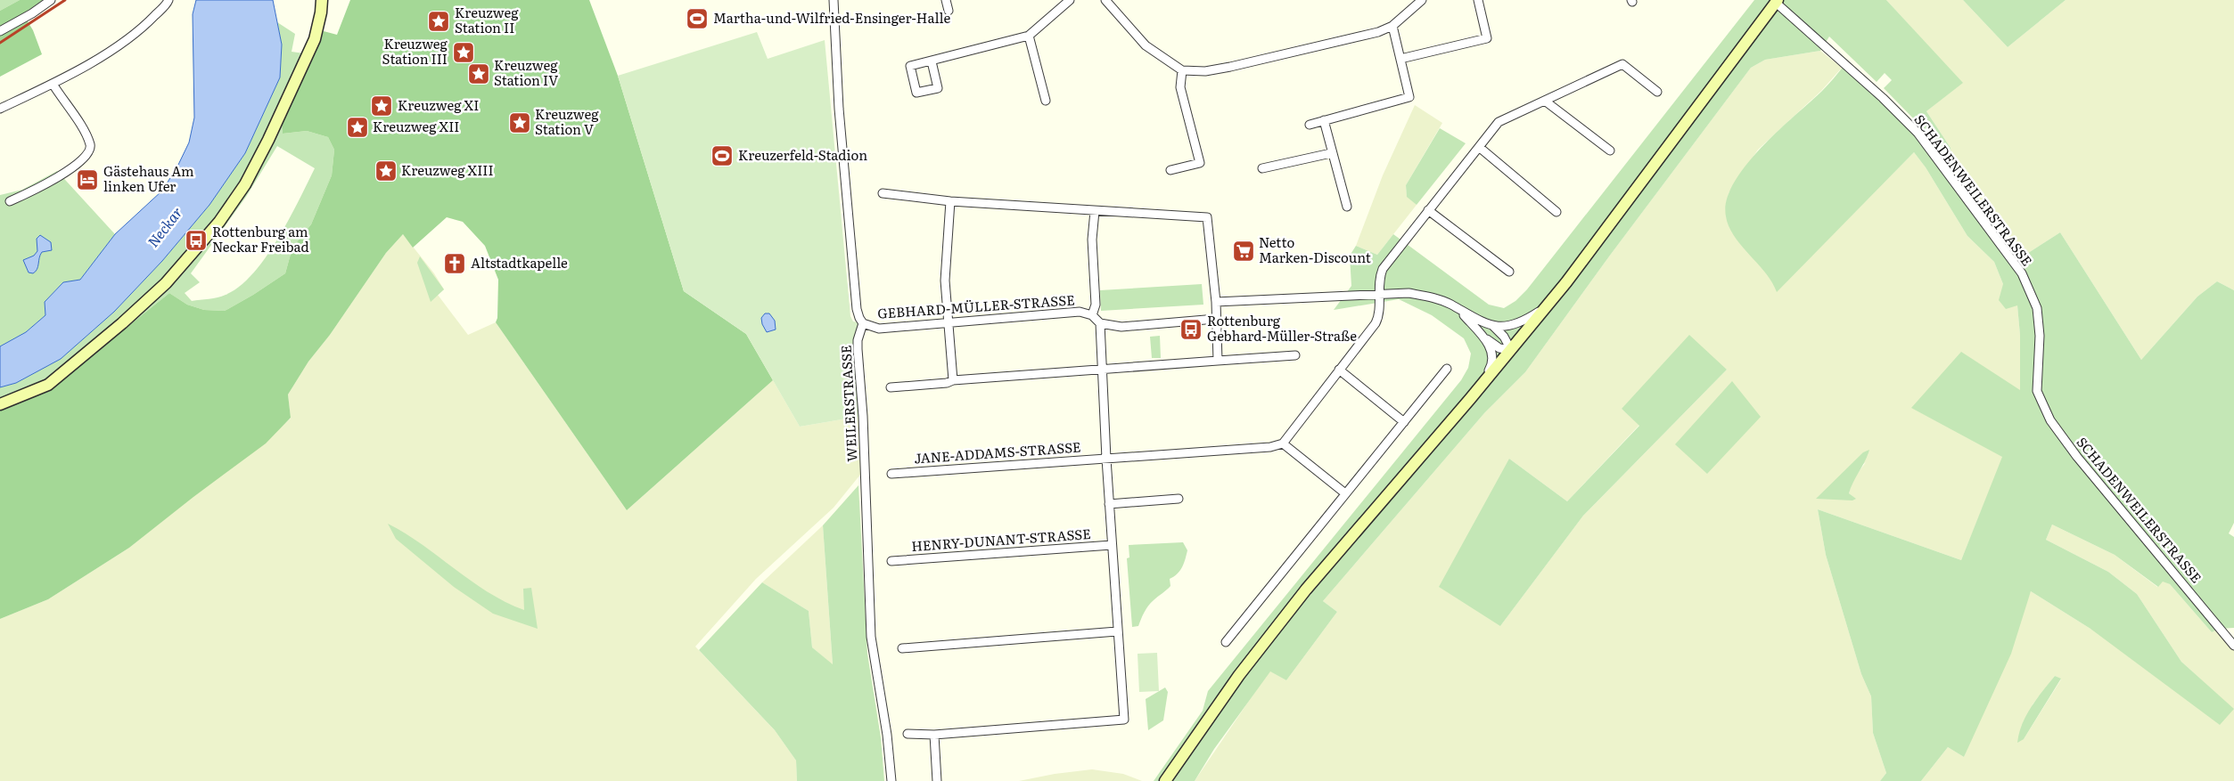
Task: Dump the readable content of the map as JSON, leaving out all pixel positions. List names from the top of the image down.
{
  "streets": {
    "street": [
      "SCHADENWEILERSTRASSE",
      "GEBHARD-MÜLLER-STRASSE",
      "WEILERSTRASSE",
      "JANE-ADDAMS-STRASSE",
      "HENRY-DUNANT-STRASSE"
    ]
  },
  "crossings": [
    ["GEBHARD-MÜLLER-STRASSE", "WEILERSTRASSE"]
  ],
  "water": ["Neckar"],
  "places": {
    "sports": ["Martha-und-Wilfried-Ensinger-Halle", "Kreuzerfeld-Stadion"],
    "place": [
      "Kreuzweg Station II",
      "Kreuzweg Station III",
      "Kreuzweg Station IV",
      "Kreuzweg XI",
      "Kreuzweg Station V",
      "Kreuzweg XII",
      "Kreuzweg XIII"
    ],
    "hotel": ["Gästehaus Am linken Ufer"],
    "bus stop": ["Rottenburg am Neckar Freibad", "Rottenburg Gebhard-Müller-Straße"],
    "supermarket": ["Netto Marken-Discount"],
    "church": ["Altstadtkapelle"]
  }
}
